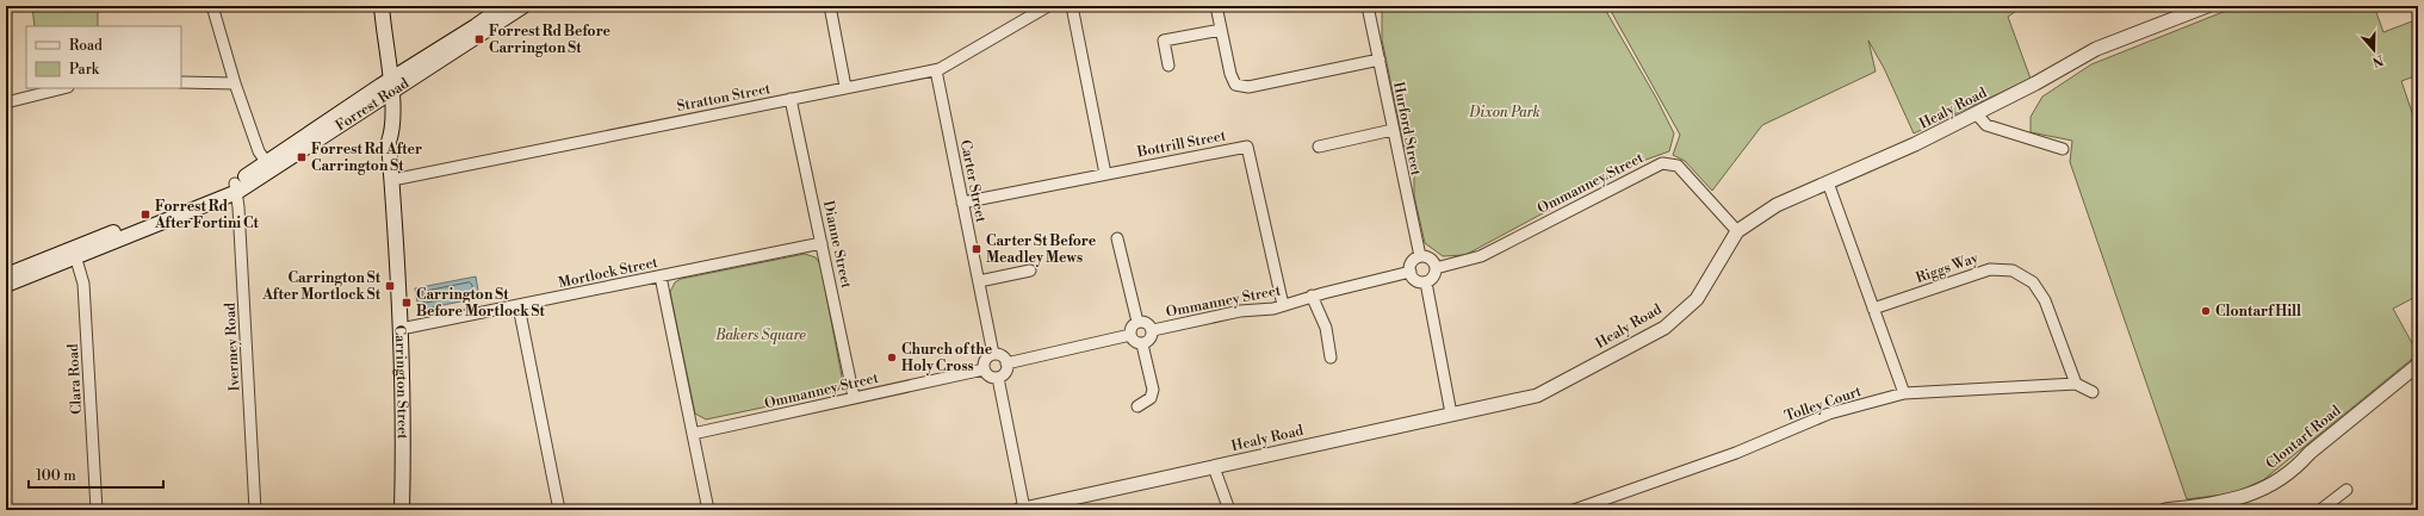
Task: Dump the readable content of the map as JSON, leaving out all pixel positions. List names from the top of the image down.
{
  "streets": {
    "main road": ["Forrest Road", "Carrington Street"],
    "street": [
      "Stratton Street",
      "Healy Road",
      "Hurford Street",
      "Bottrill Street",
      "Carter Street",
      "Ommanney Street",
      "Dianne Street",
      "Riggs Way",
      "Mortlock Street",
      "Ivermey Road",
      "Clara Road",
      "Tolley Court",
      "Clontarf Road"
    ]
  },
  "crossings": [
    ["Stratton Street", "Carter Street"],
    ["Stratton Street", "Dianne Street"],
    ["Stratton Street", "Carrington Street"],
    ["Forrest Road", "Ivermey Road"],
    ["Forrest Road", "Clara Road"],
    ["Forrest Road", "Carrington Street"],
    ["Healy Road", "Ommanney Street"],
    ["Hurford Street", "Ommanney Street"],
    ["Bottrill Street", "Carter Street"],
    ["Bottrill Street", "Ommanney Street"],
    ["Carter Street", "Ommanney Street"],
    ["Ommanney Street", "Dianne Street"],
    ["Dianne Street", "Mortlock Street"],
    ["Riggs Way", "Tolley Court"],
    ["Mortlock Street", "Carrington Street"]
  ],
  "parks": ["Dixon Park", "Bakers Square"],
  "places": {
    "transit": [
      "Forrest Rd Before Carrington St",
      "Forrest Rd After Carrington St",
      "Forrest Rd After Fortini Ct",
      "Carter St Before Meadley Mews",
      "Carrington St After Mortlock St",
      "Carrington St Before Mortlock St"
    ],
    "other": ["Clontarf Hill", "Church of the Holy Cross"]
  },
  "legend": ["Road", "Park"],
  "scale_bar": "100 m",
  "north": "bottom"
}
